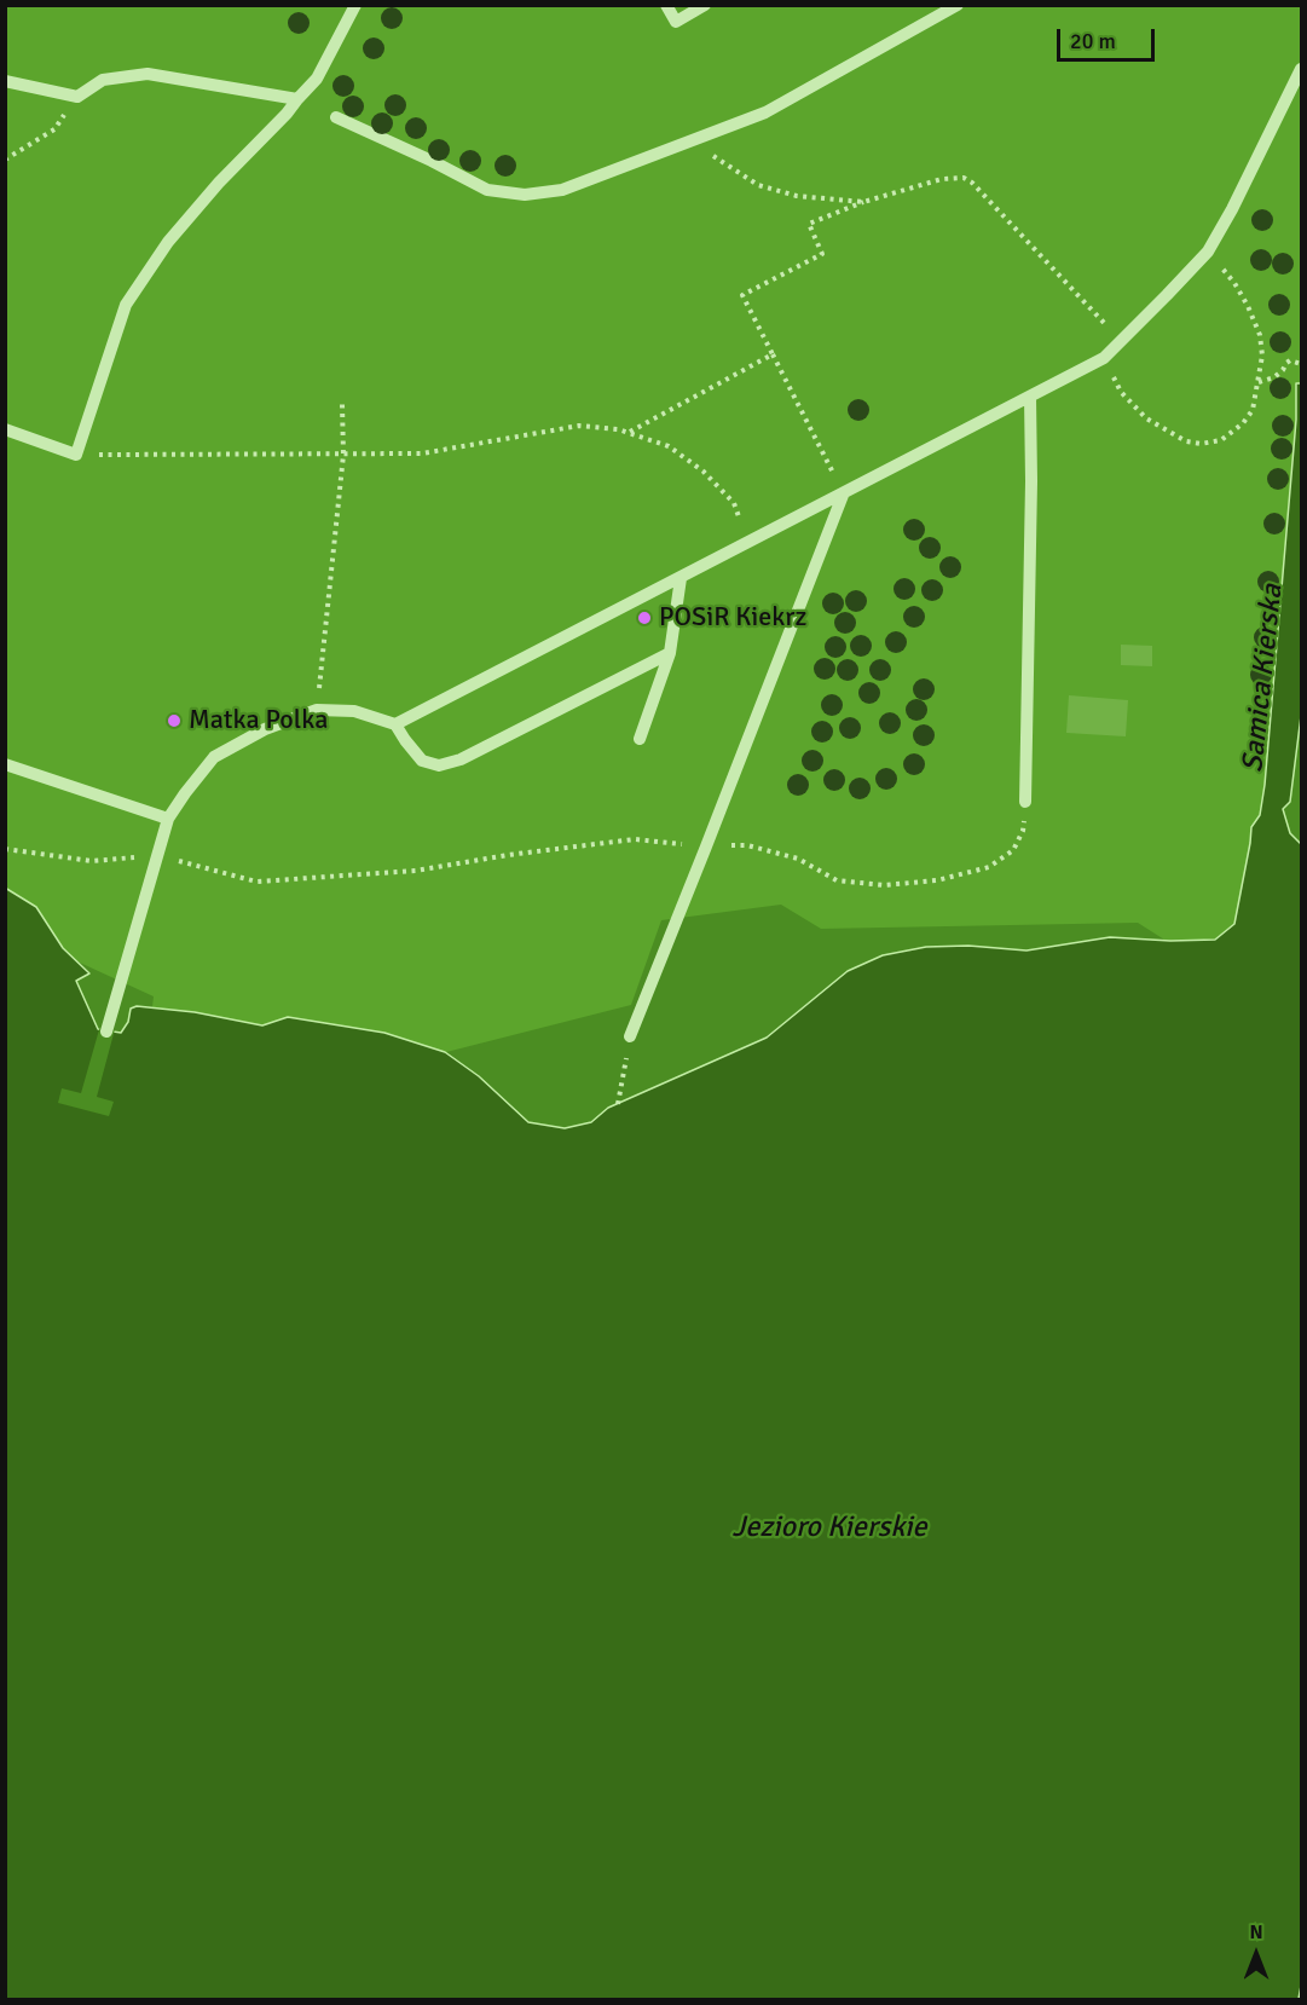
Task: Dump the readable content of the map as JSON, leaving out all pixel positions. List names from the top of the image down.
{
  "water": ["Samica Kierska", "Jezioro Kierskie"],
  "places": ["POSiR Kiekrz", "Matka Polka"],
  "scale_bar": "20 m",
  "north": "top"
}
